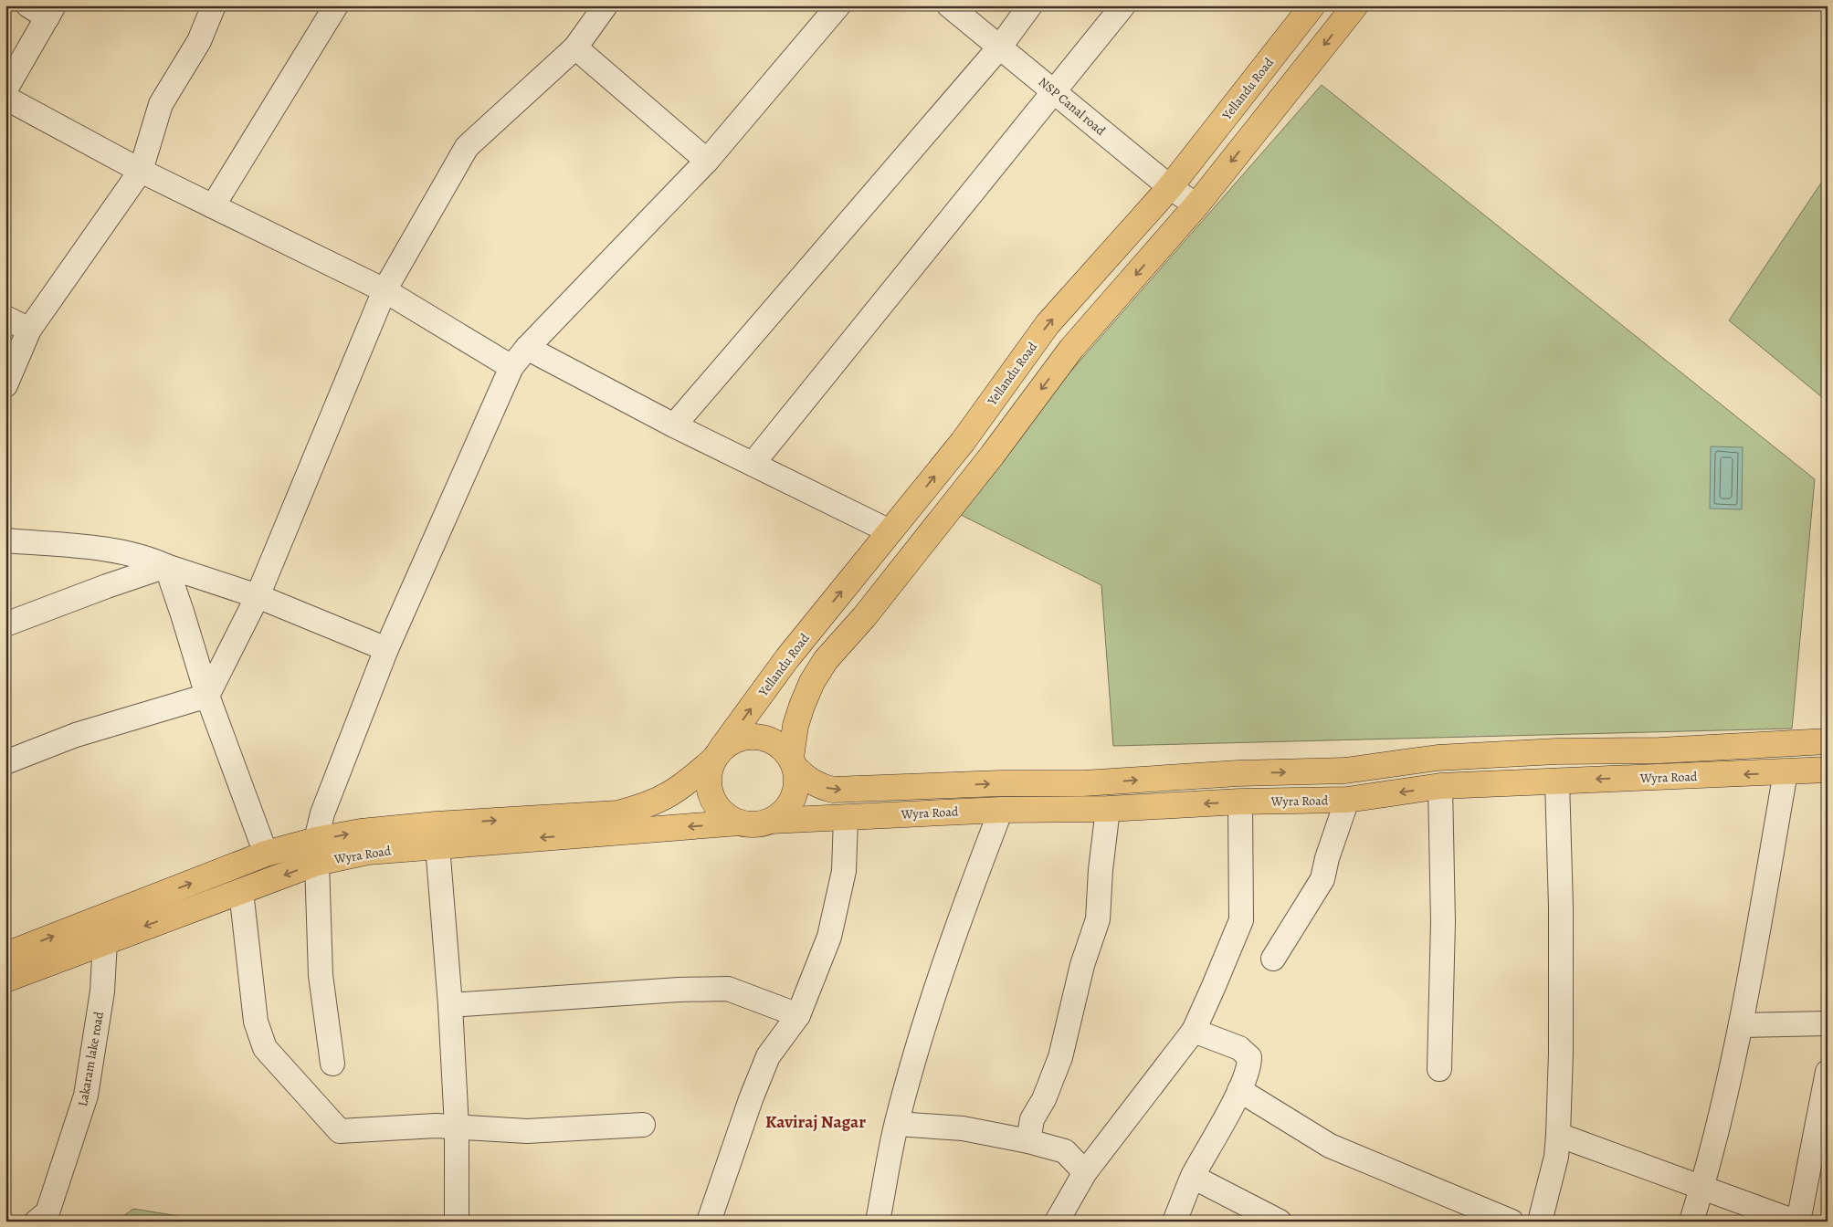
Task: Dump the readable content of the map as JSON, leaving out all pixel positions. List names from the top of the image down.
{
  "streets": {
    "main road": ["Yellandu Road", "Wyra Road"],
    "street": ["NSP Canal road", "Lakaram lake road"]
  },
  "crossings": [
    ["Yellandu Road", "NSP Canal road"],
    ["Yellandu Road", "Wyra Road"],
    ["Wyra Road", "Lakaram lake road"]
  ],
  "districts": ["Kaviraj Nagar"]
}
